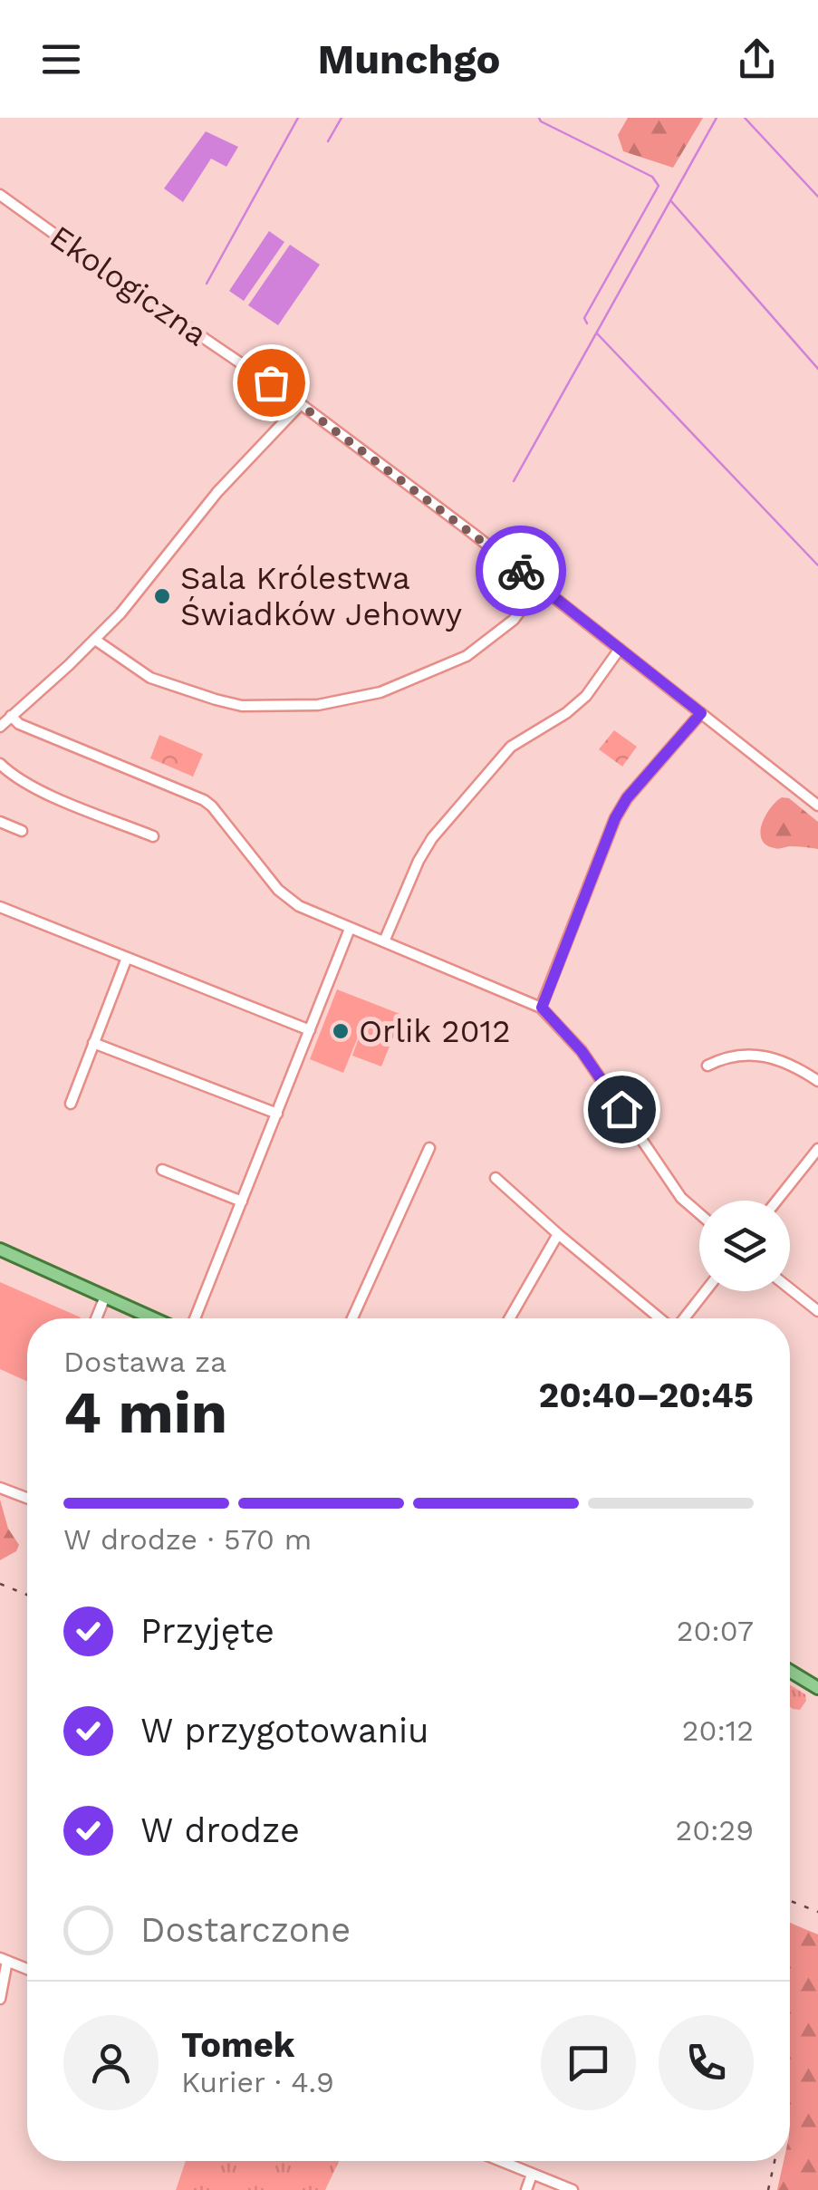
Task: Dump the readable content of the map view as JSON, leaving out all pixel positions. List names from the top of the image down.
{
  "streets": {
    "street": ["Ekologiczna"]
  },
  "places": ["Sala Królestwa Świadków Jehowy", "Orlik 2012"],
  "page": {
    "header": "Munchgo",
    "heading": ["4 min", "Dostawa za", "20:40–20:45"],
    "panel": ["Tomek", "Kurier · 4.9"],
    "bar": "W drodze · 570 m",
    "list": [
      ["Przyjęte", "20:07"],
      ["W przygotowaniu", "20:12"],
      ["W drodze", "20:29"],
      "Dostarczone"
    ]
  }
}
